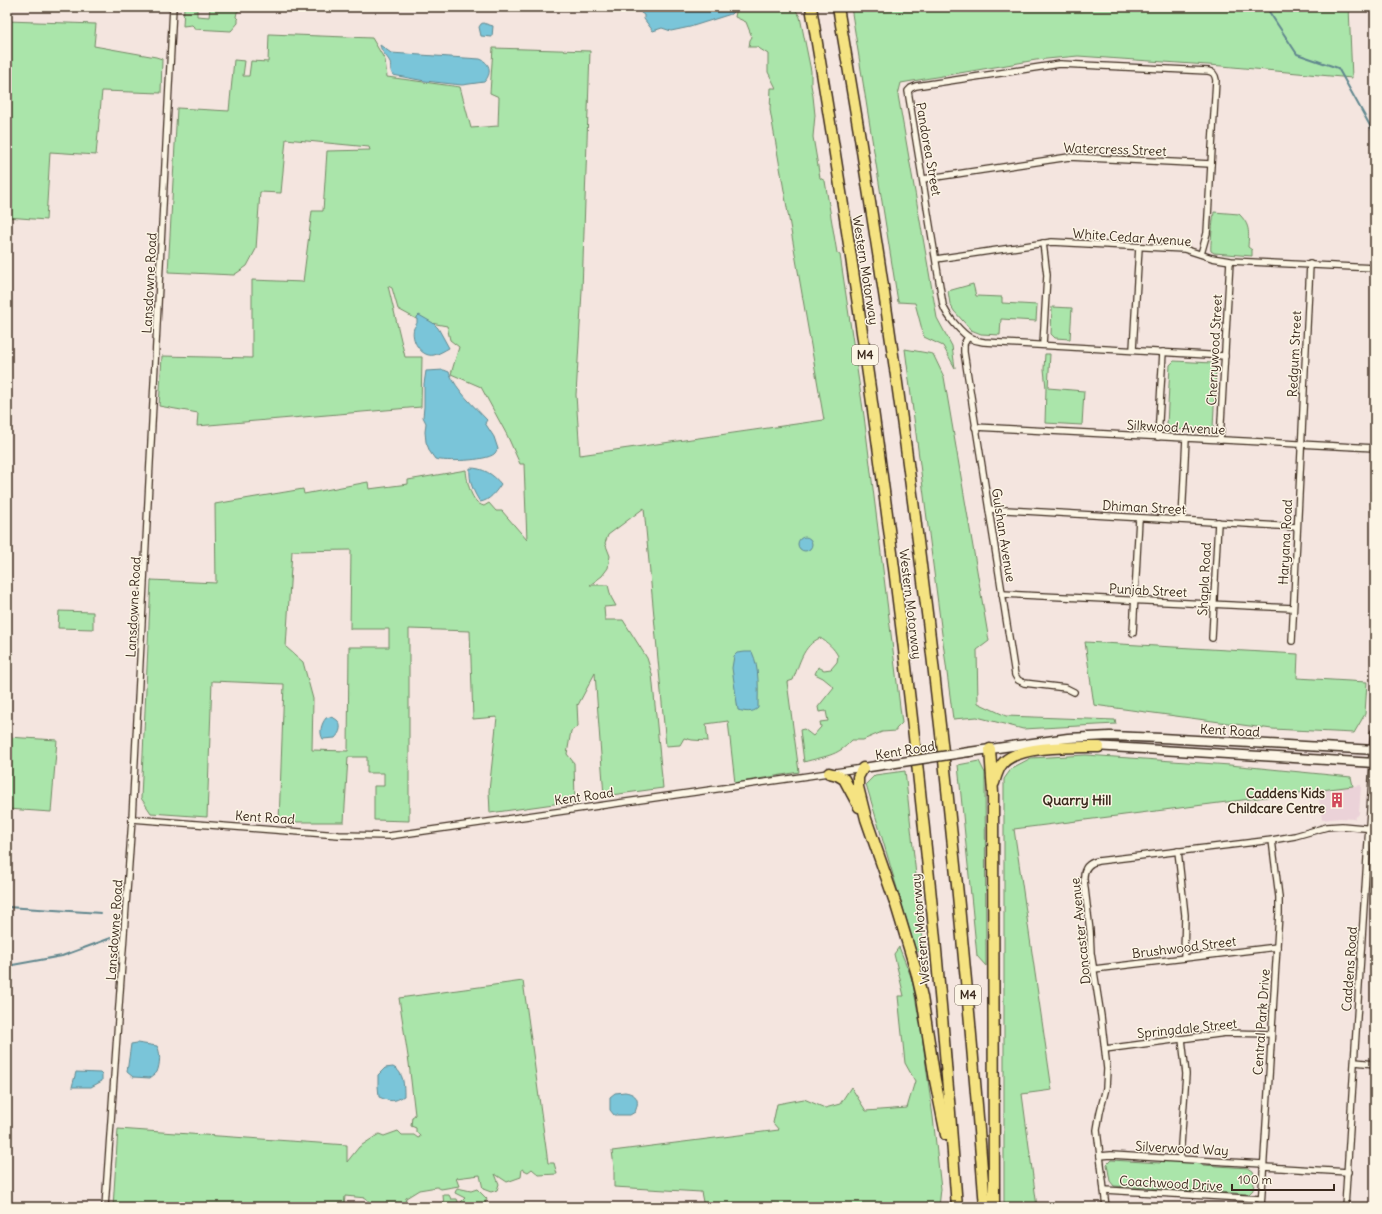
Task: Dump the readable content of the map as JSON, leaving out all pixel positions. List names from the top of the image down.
{
  "streets": {
    "highway": ["Western Motorway", "M4"],
    "main road": ["Kent Road", "Caddens Road"],
    "street": [
      "Pandorea Street",
      "Watercress Street",
      "White Cedar Avenue",
      "Lansdowne Road",
      "Cherrywood Street",
      "Redgum Street",
      "Silkwood Avenue",
      "Dhiman Street",
      "Gulshan Avenue",
      "Haryana Road",
      "Shapla Road",
      "Punjab Street",
      "Doncaster Avenue",
      "Brushwood Street",
      "Central Park Drive",
      "Springdale Street",
      "Silverwood Way",
      "Coachwood Drive"
    ]
  },
  "crossings": [
    ["Pandorea Street", "Watercress Street"],
    ["Pandorea Street", "White Cedar Avenue"],
    ["Pandorea Street", "Gulshan Avenue"],
    ["White Cedar Avenue", "Cherrywood Street"],
    ["White Cedar Avenue", "Redgum Street"],
    ["Lansdowne Road", "Kent Road"],
    ["Cherrywood Street", "Silkwood Avenue"],
    ["Redgum Street", "Silkwood Avenue"],
    ["Redgum Street", "Haryana Road"],
    ["Silkwood Avenue", "Gulshan Avenue"],
    ["Silkwood Avenue", "Haryana Road"],
    ["Dhiman Street", "Gulshan Avenue"],
    ["Dhiman Street", "Haryana Road"],
    ["Dhiman Street", "Shapla Road"],
    ["Gulshan Avenue", "Punjab Street"],
    ["Haryana Road", "Punjab Street"],
    ["Shapla Road", "Punjab Street"],
    ["Kent Road", "Caddens Road"],
    ["Doncaster Avenue", "Brushwood Street"],
    ["Doncaster Avenue", "Caddens Road"],
    ["Doncaster Avenue", "Central Park Drive"],
    ["Doncaster Avenue", "Springdale Street"],
    ["Doncaster Avenue", "Silverwood Way"],
    ["Doncaster Avenue", "Coachwood Drive"],
    ["Brushwood Street", "Central Park Drive"],
    ["Caddens Road", "Silverwood Way"],
    ["Central Park Drive", "Springdale Street"],
    ["Central Park Drive", "Silverwood Way"],
    ["Central Park Drive", "Coachwood Drive"]
  ],
  "districts": ["Quarry Hill"],
  "places": {
    "building": ["Caddens Kids Childcare Centre"]
  },
  "scale_bar": "100 m"
}
